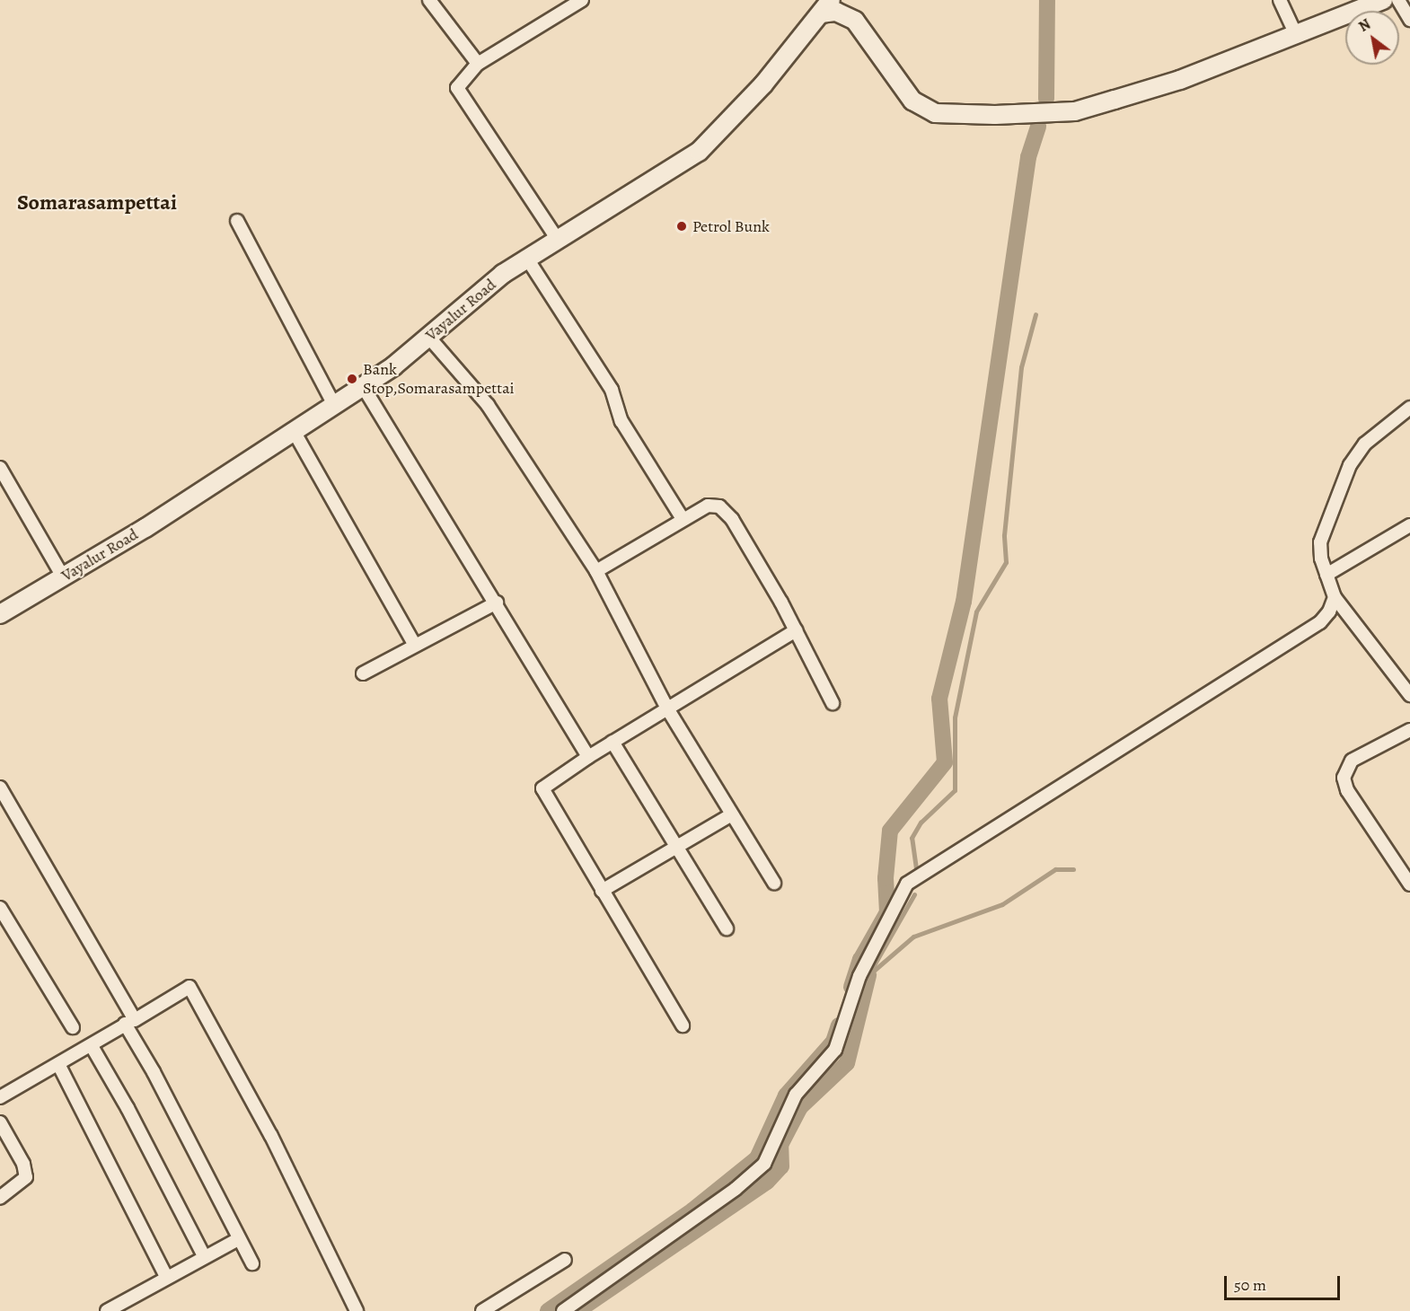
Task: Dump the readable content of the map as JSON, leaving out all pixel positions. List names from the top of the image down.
{
  "streets": {
    "main road": ["Vayalur Road"]
  },
  "districts": ["Somarasampettai"],
  "places": ["Petrol Bunk", "Bank Stop,Somarasampettai"],
  "scale_bar": "50 m",
  "north": "top left"
}
